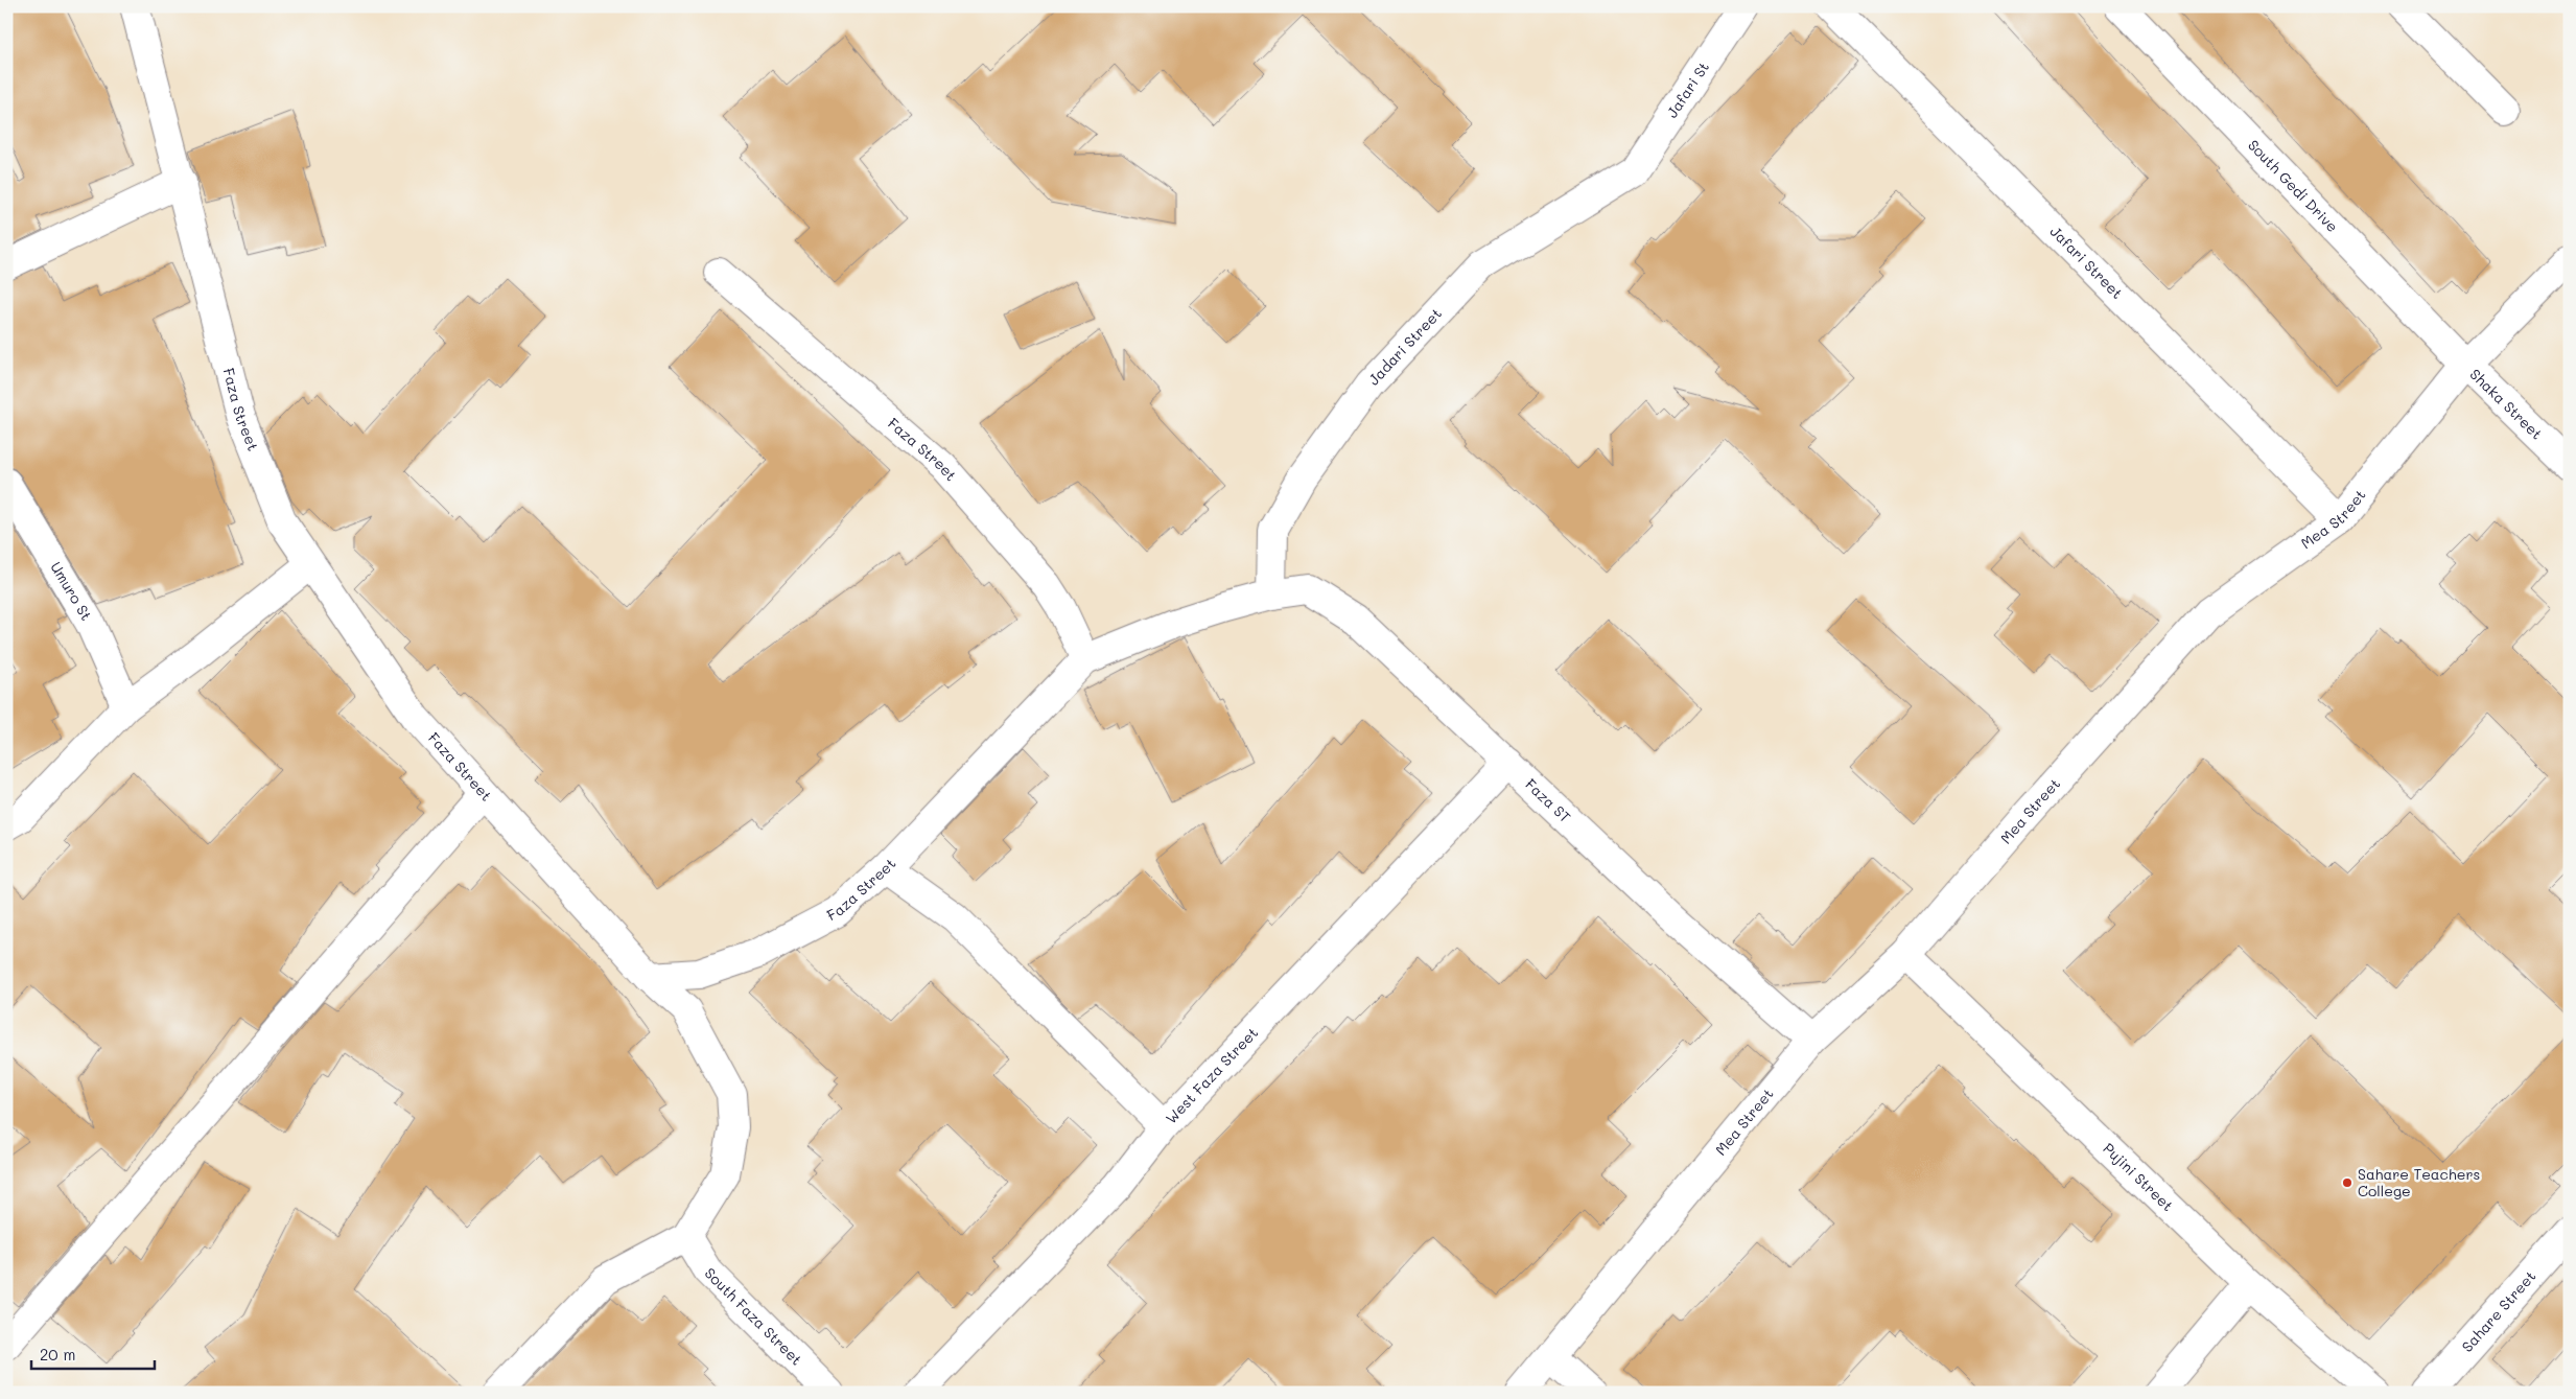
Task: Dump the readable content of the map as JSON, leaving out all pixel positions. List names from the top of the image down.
{
  "streets": {
    "street": [
      "Jafari St",
      "South Gedi Drive",
      "Jafari Street",
      "Jadari Street",
      "Shaka Street",
      "Faza Street",
      "Mea Street",
      "Umuro St",
      "Faza ST",
      "West Faza Street",
      "Pujini Street",
      "Sahare Street",
      "South Faza Street"
    ]
  },
  "crossings": [
    ["Jafari St", "Jadari Street"],
    ["South Gedi Drive", "Shaka Street"],
    ["South Gedi Drive", "Mea Street"],
    ["Jafari Street", "Mea Street"],
    ["Jadari Street", "Faza Street"],
    ["Jadari Street", "Faza ST"],
    ["Shaka Street", "Mea Street"],
    ["Faza Street", "Faza ST"],
    ["Mea Street", "Faza ST"],
    ["Mea Street", "Pujini Street"],
    ["Faza ST", "West Faza Street"]
  ],
  "places": ["Sahare Teachers College"],
  "scale_bar": "20 m"
}
